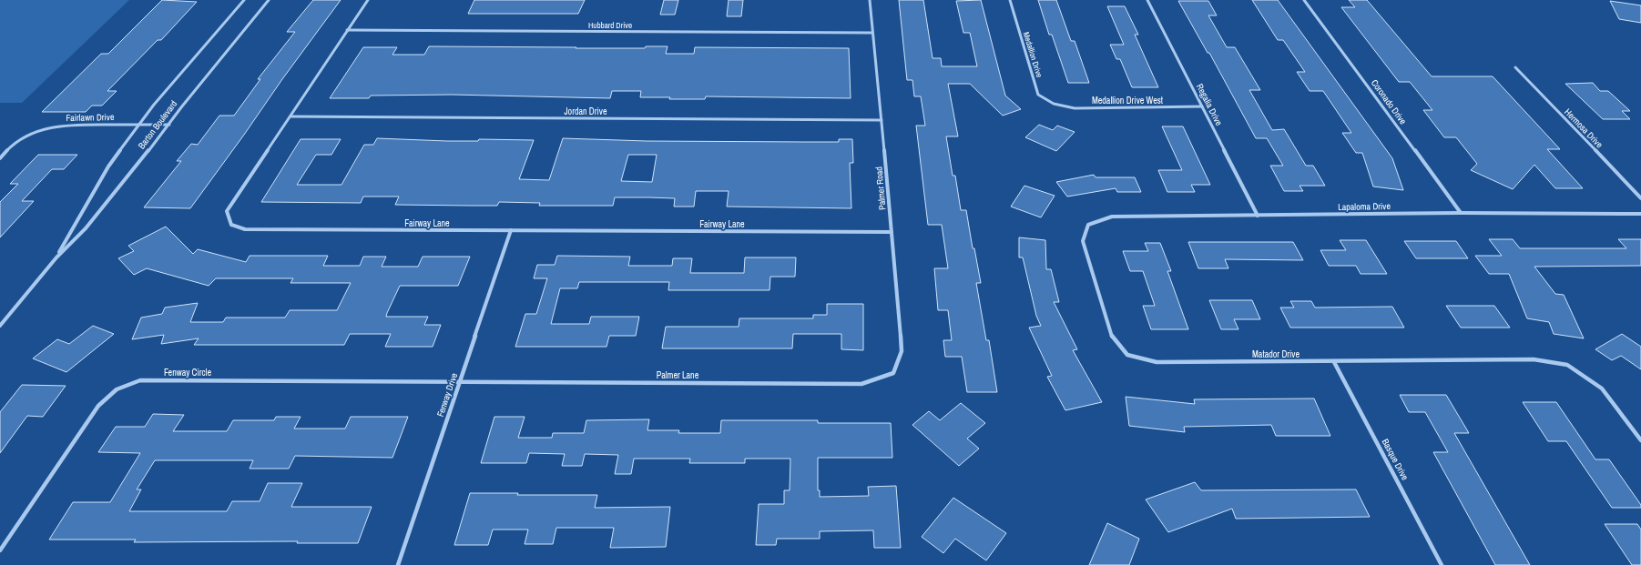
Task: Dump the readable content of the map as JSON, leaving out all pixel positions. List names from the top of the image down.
{
  "streets": {
    "street": [
      "Hubbard Drive",
      "Medallion Drive",
      "Medallion Drive West",
      "Coronado Drive",
      "Regalia Drive",
      "Jordan Drive",
      "Fairlawn Drive",
      "Barton Boulevard",
      "Hermosa Drive",
      "Palmer Road",
      "Lapaloma Drive",
      "Fairway Lane",
      "Matador Drive",
      "Fenway Circle",
      "Palmer Lane",
      "Fenway Drive",
      "Basque Drive"
    ]
  },
  "crossings": [
    ["Hubbard Drive", "Palmer Road"],
    ["Hubbard Drive", "Fairway Lane"],
    ["Medallion Drive", "Medallion Drive West"],
    ["Medallion Drive West", "Regalia Drive"],
    ["Coronado Drive", "Lapaloma Drive"],
    ["Regalia Drive", "Lapaloma Drive"],
    ["Jordan Drive", "Palmer Road"],
    ["Jordan Drive", "Fairway Lane"],
    ["Fairlawn Drive", "Barton Boulevard"],
    ["Palmer Road", "Fairway Lane"],
    ["Palmer Road", "Palmer Lane"],
    ["Lapaloma Drive", "Matador Drive"],
    ["Fairway Lane", "Fenway Drive"],
    ["Matador Drive", "Basque Drive"],
    ["Fenway Circle", "Palmer Lane"],
    ["Fenway Circle", "Fenway Drive"],
    ["Palmer Lane", "Fenway Drive"]
  ]
}
